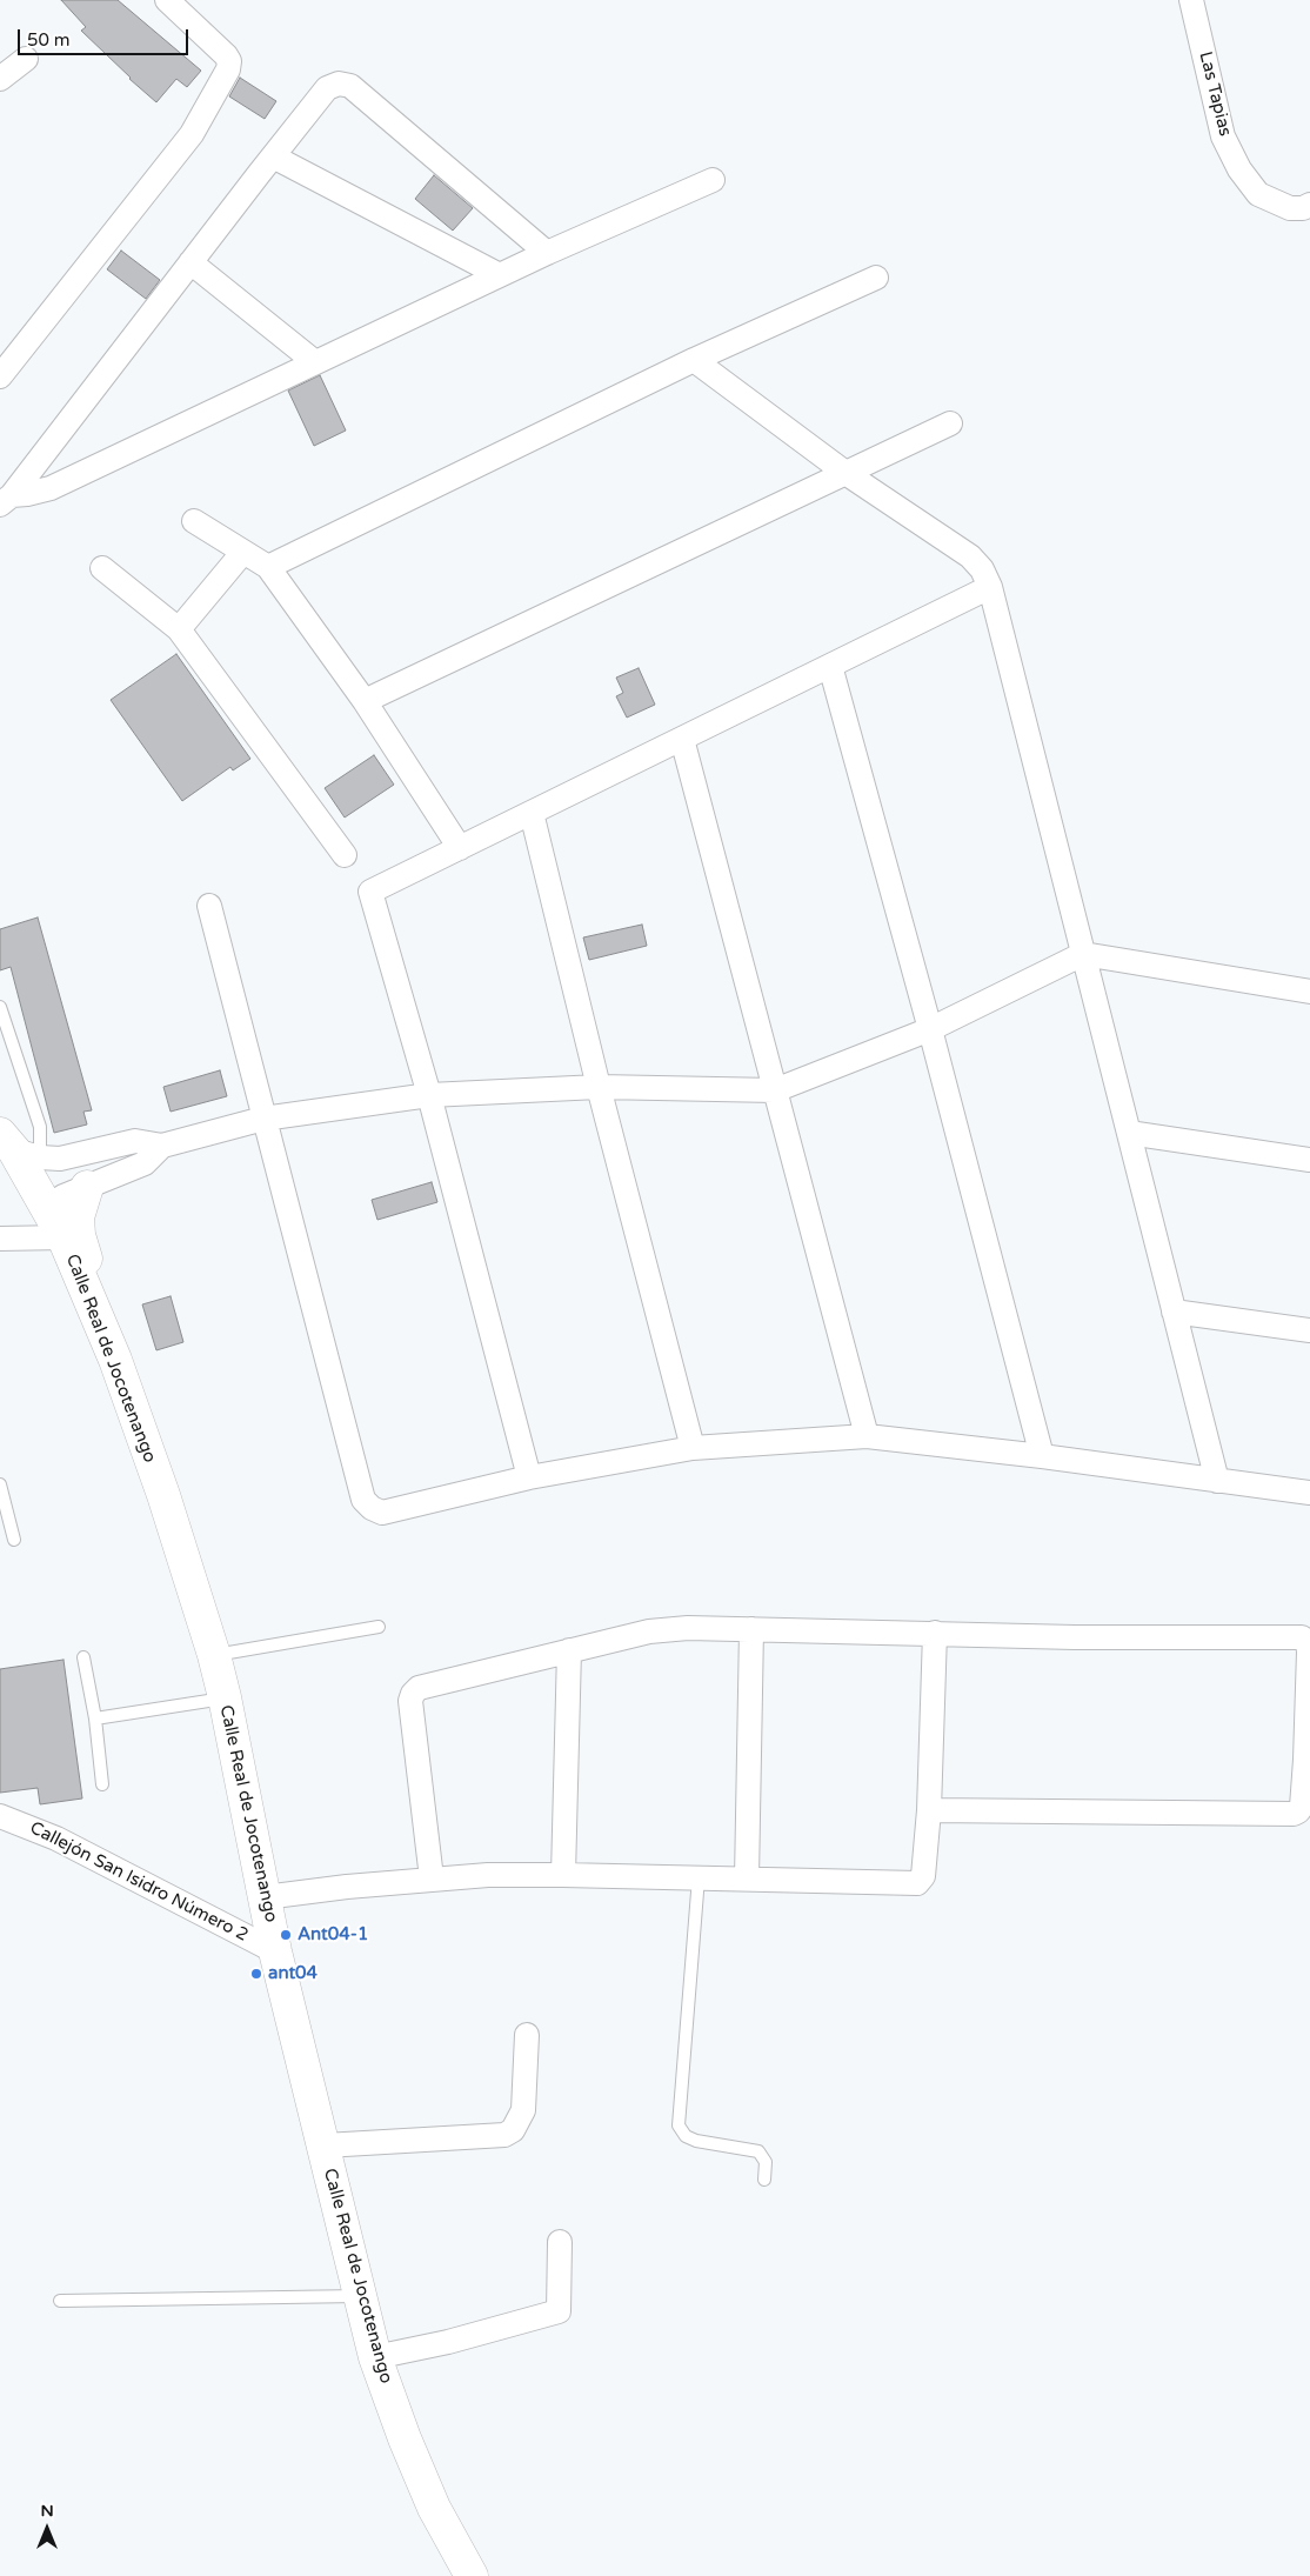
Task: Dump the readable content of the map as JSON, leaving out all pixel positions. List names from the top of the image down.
{
  "streets": {
    "main road": ["Calle Real de Jocotenango"],
    "street": ["Las Tapias", "Callejón San Isidro Número 2"]
  },
  "crossings": [
    ["Calle Real de Jocotenango", "Callejón San Isidro Número 2"]
  ],
  "places": ["Ant04-1", "ant04"],
  "scale_bar": "50 m",
  "north": "top"
}
